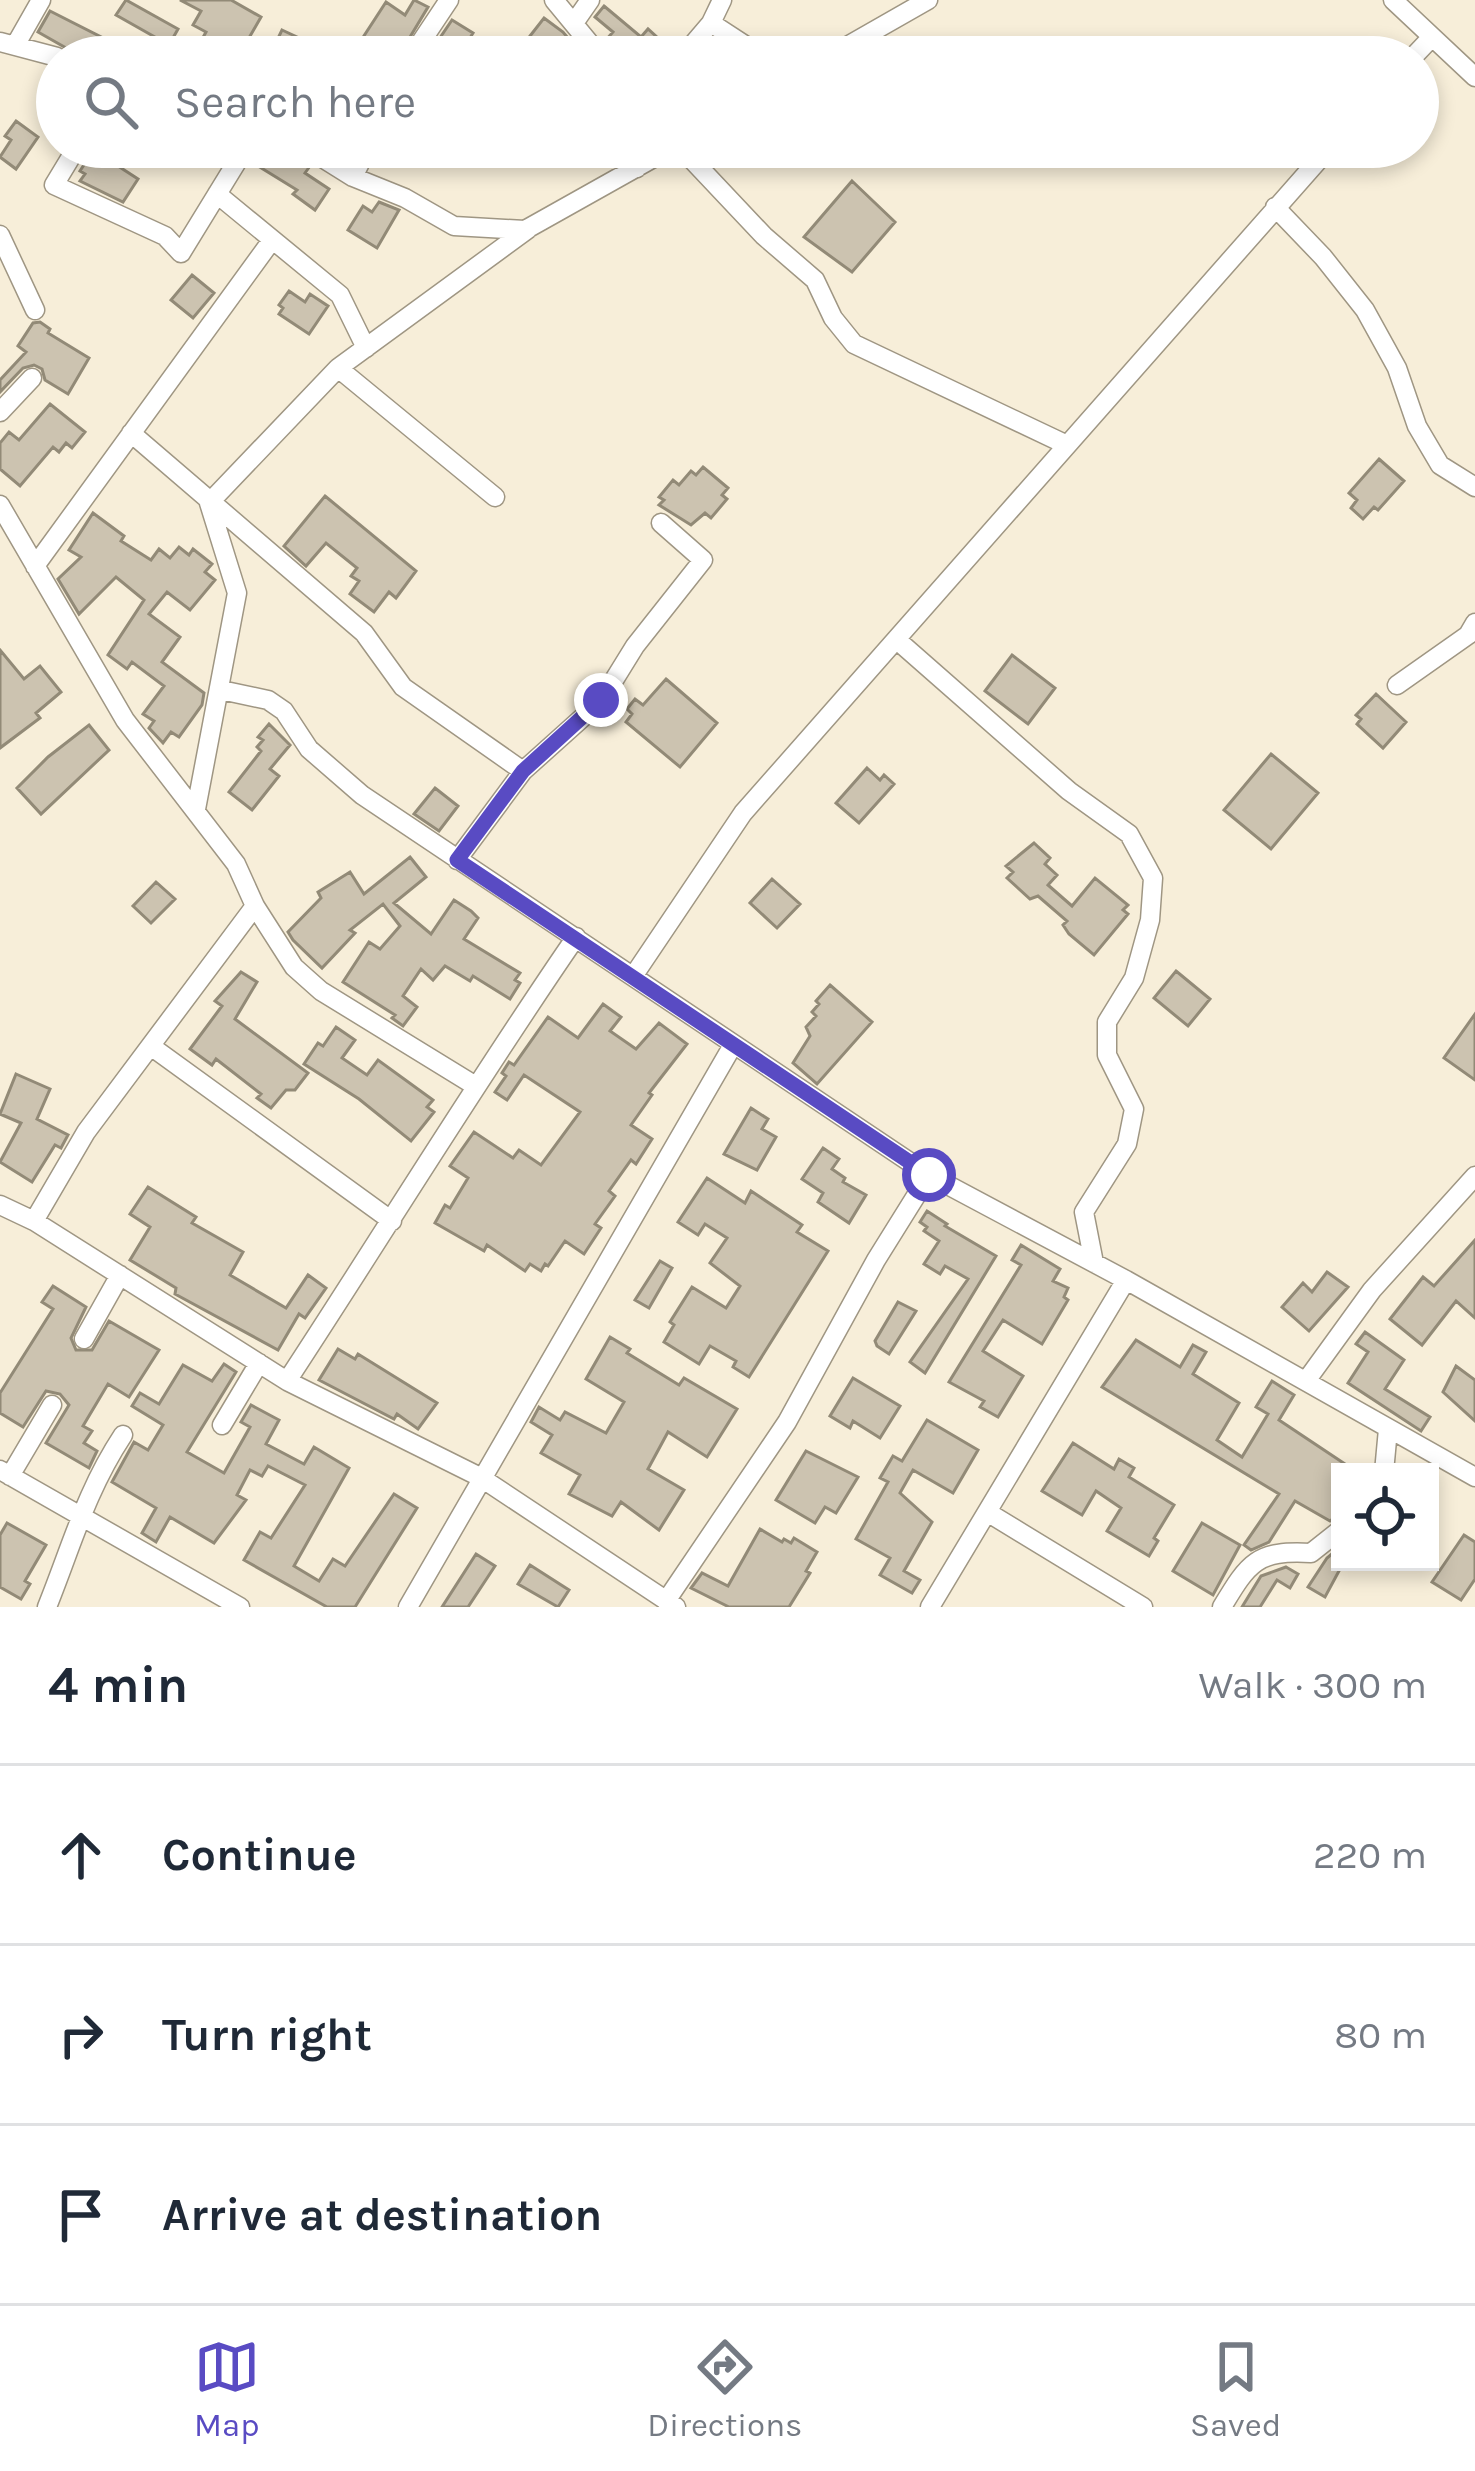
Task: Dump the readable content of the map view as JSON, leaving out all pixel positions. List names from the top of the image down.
{
  "page": {
    "search": "Search here",
    "heading": ["4 min", "Walk · 300 m"],
    "list": [
      ["Continue", "220 m"],
      ["Turn right", "80 m"],
      "Arrive at destination"
    ],
    "nav": ["Map", "Directions", "Saved"]
  }
}
